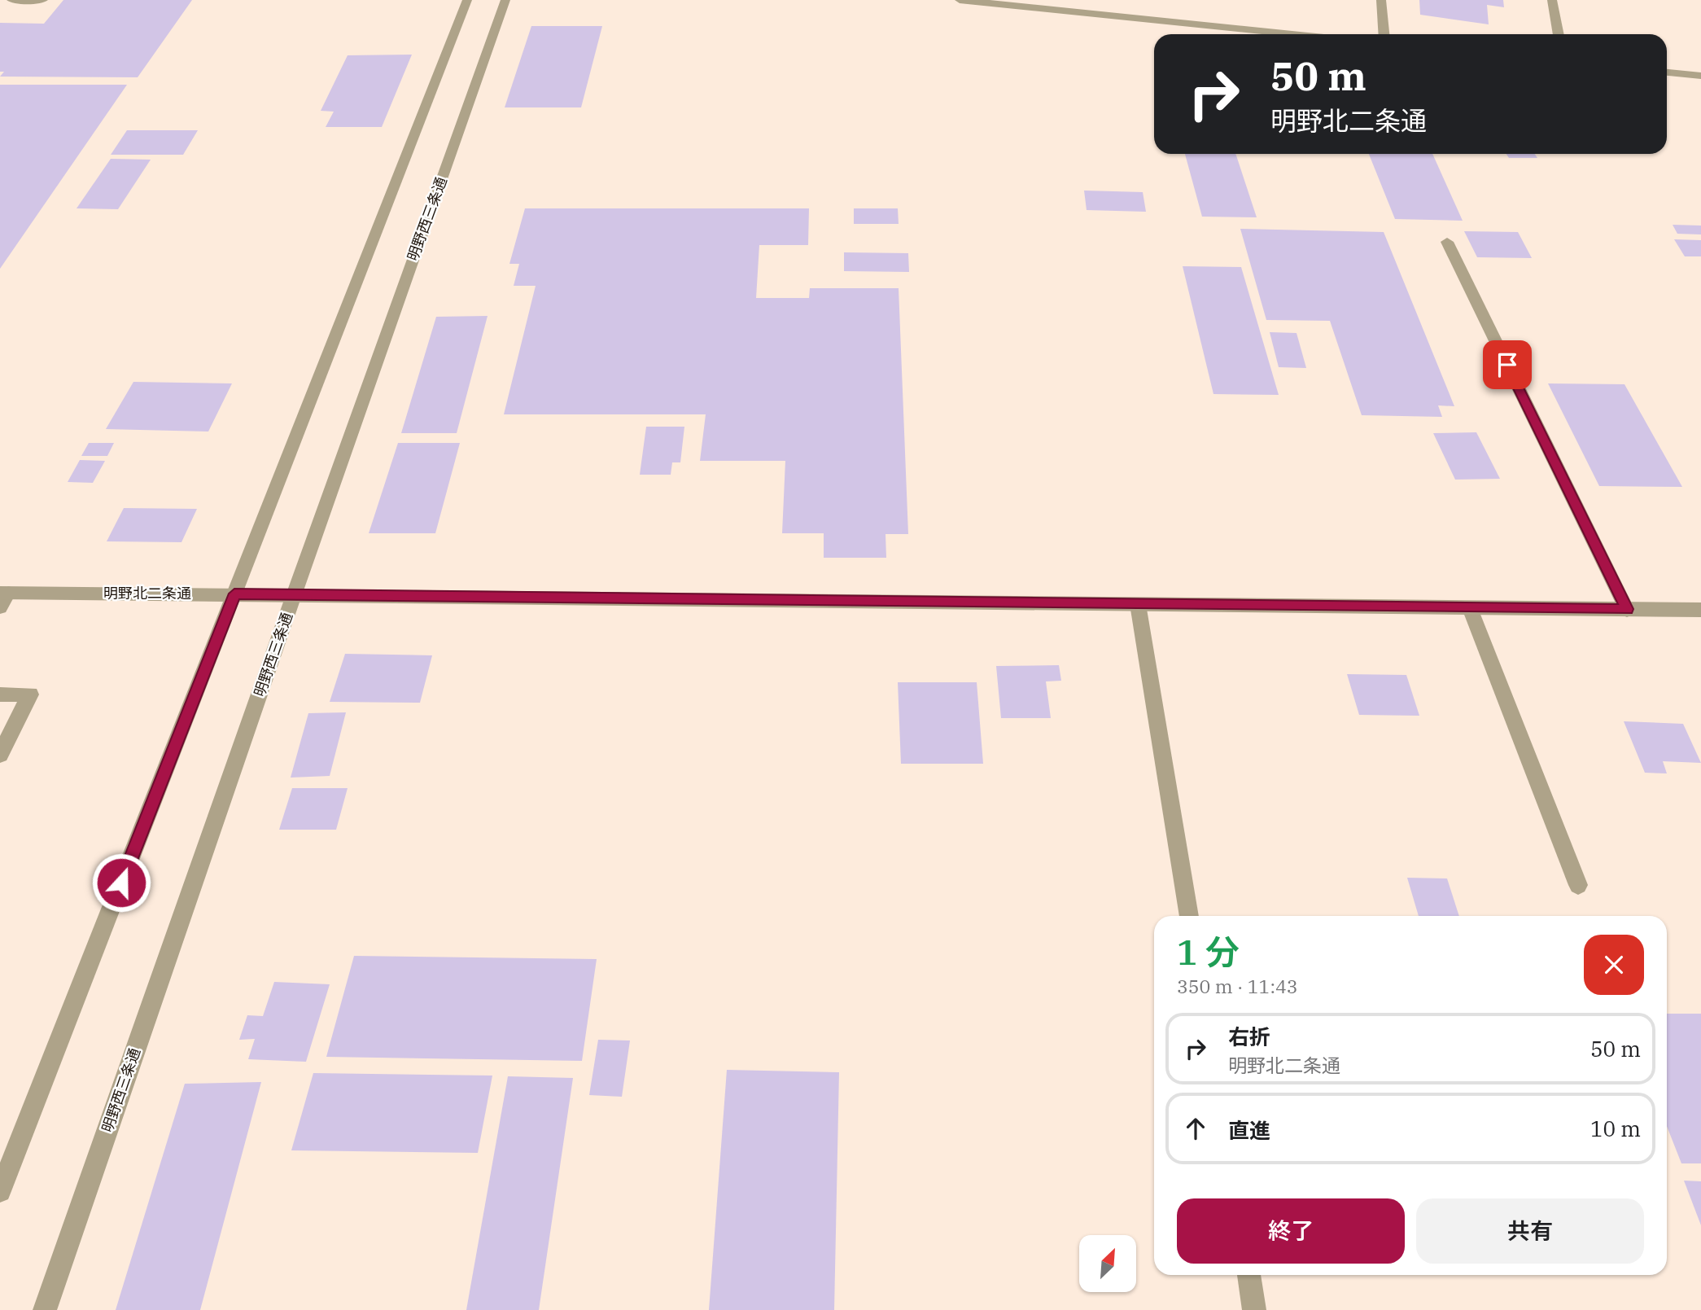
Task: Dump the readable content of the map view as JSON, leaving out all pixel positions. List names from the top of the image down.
{
  "streets": {
    "street": ["明野西三条通", "明野北二条通"]
  },
  "crossings": [
    ["明野西三条通", "明野北二条通"]
  ],
  "north": "top right",
  "page": {
    "turn": ["50 m", "明野北二条通"],
    "heading": ["1 分", "350 m · 11:43"],
    "list": [
      {
        "name": "右折",
        "note": "明野北二条通",
        "value": "50 m"
      },
      {
        "name": "直進",
        "value": "10 m"
      }
    ],
    "buttons": ["終了", "共有"]
  }
}
